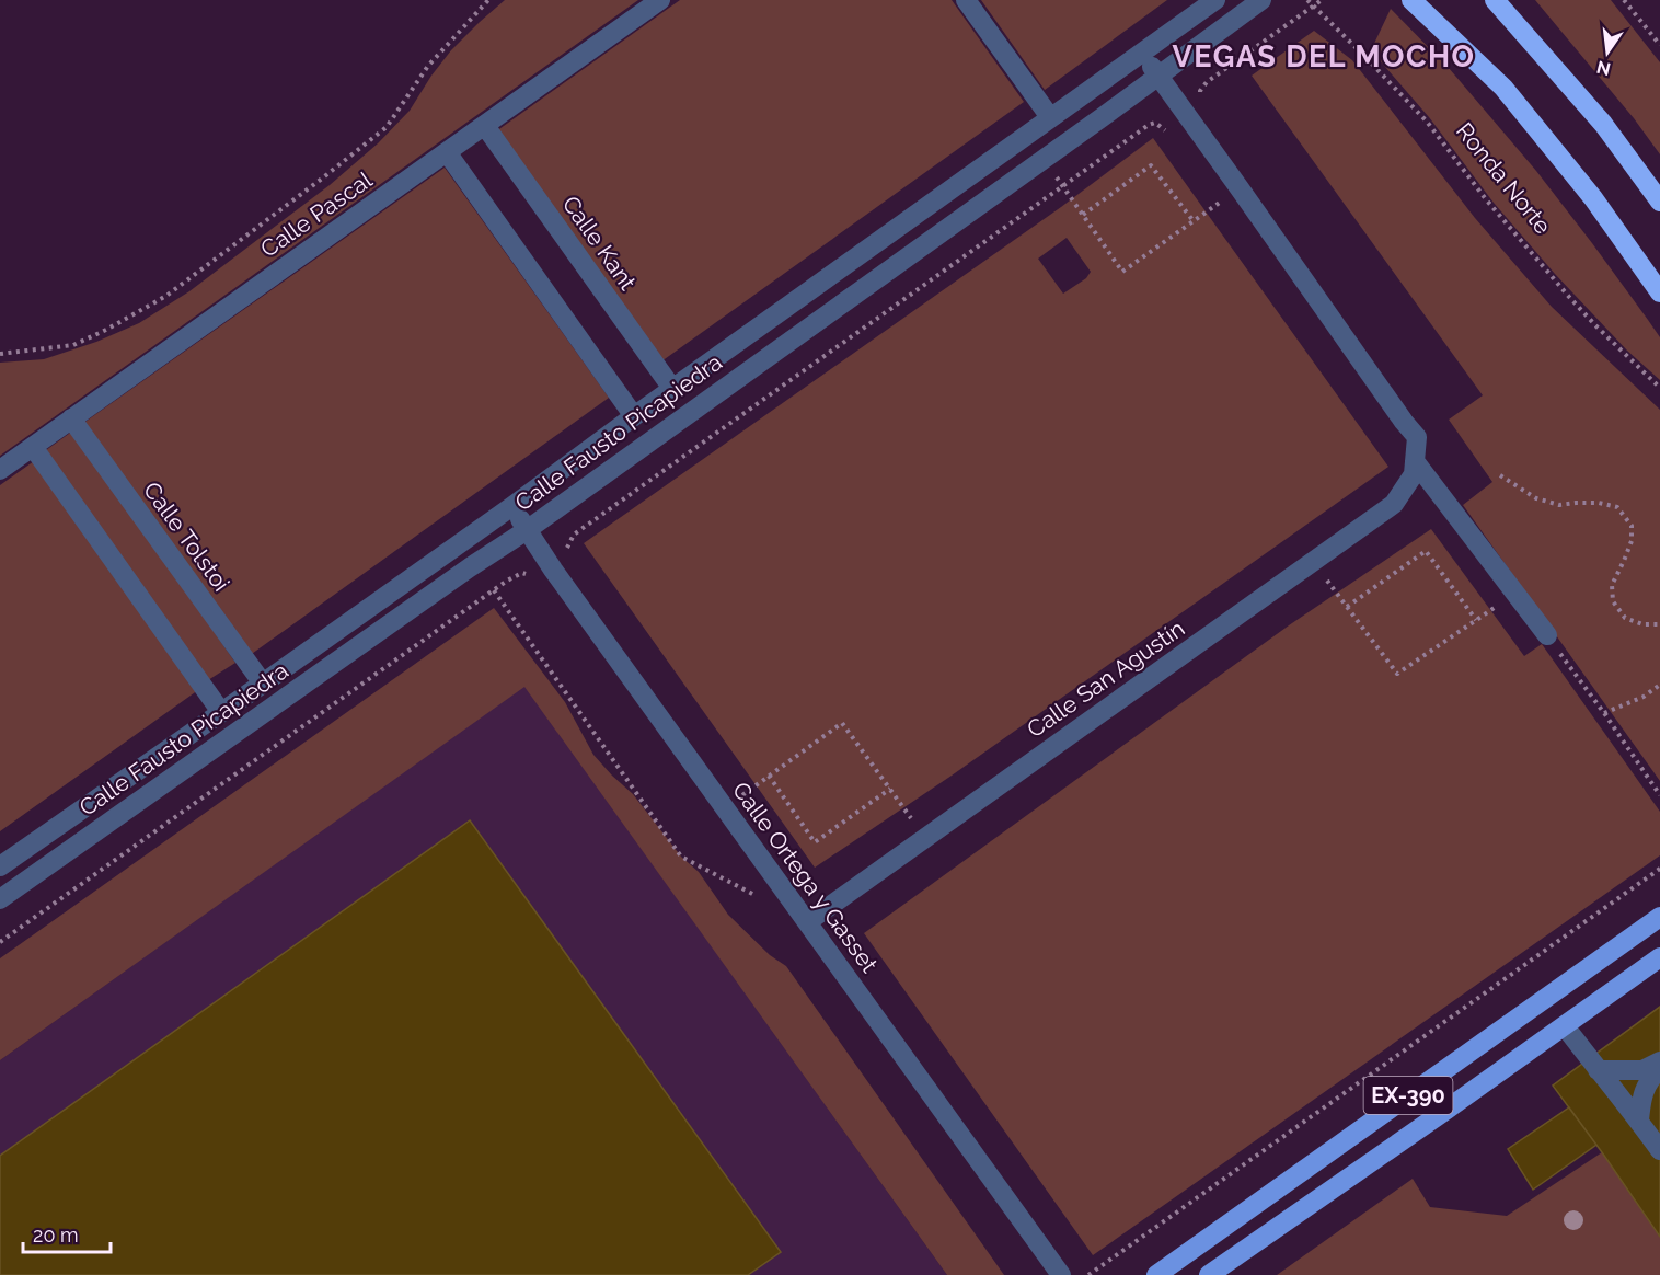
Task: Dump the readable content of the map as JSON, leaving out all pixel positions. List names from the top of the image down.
{
  "streets": {
    "main road": ["EX-390"],
    "street": [
      "Calle Pascal",
      "Calle Kant",
      "Calle Fausto Picapiedra",
      "Calle Tolstoi",
      "Calle San Agustín",
      "Calle Ortega y Gasset"
    ],
    "path": ["Ronda Norte"]
  },
  "crossings": [
    ["Calle Pascal", "Calle Kant"],
    ["Calle Pascal", "Calle Tolstoi"],
    ["Calle Kant", "Calle Fausto Picapiedra"],
    ["Calle Fausto Picapiedra", "Calle Tolstoi"],
    ["Calle Fausto Picapiedra", "Calle Ortega y Gasset"],
    ["Calle San Agustín", "Calle Ortega y Gasset"]
  ],
  "districts": ["VEGAS DEL MOCHO"],
  "scale_bar": "20 m",
  "north": "bottom"
}
